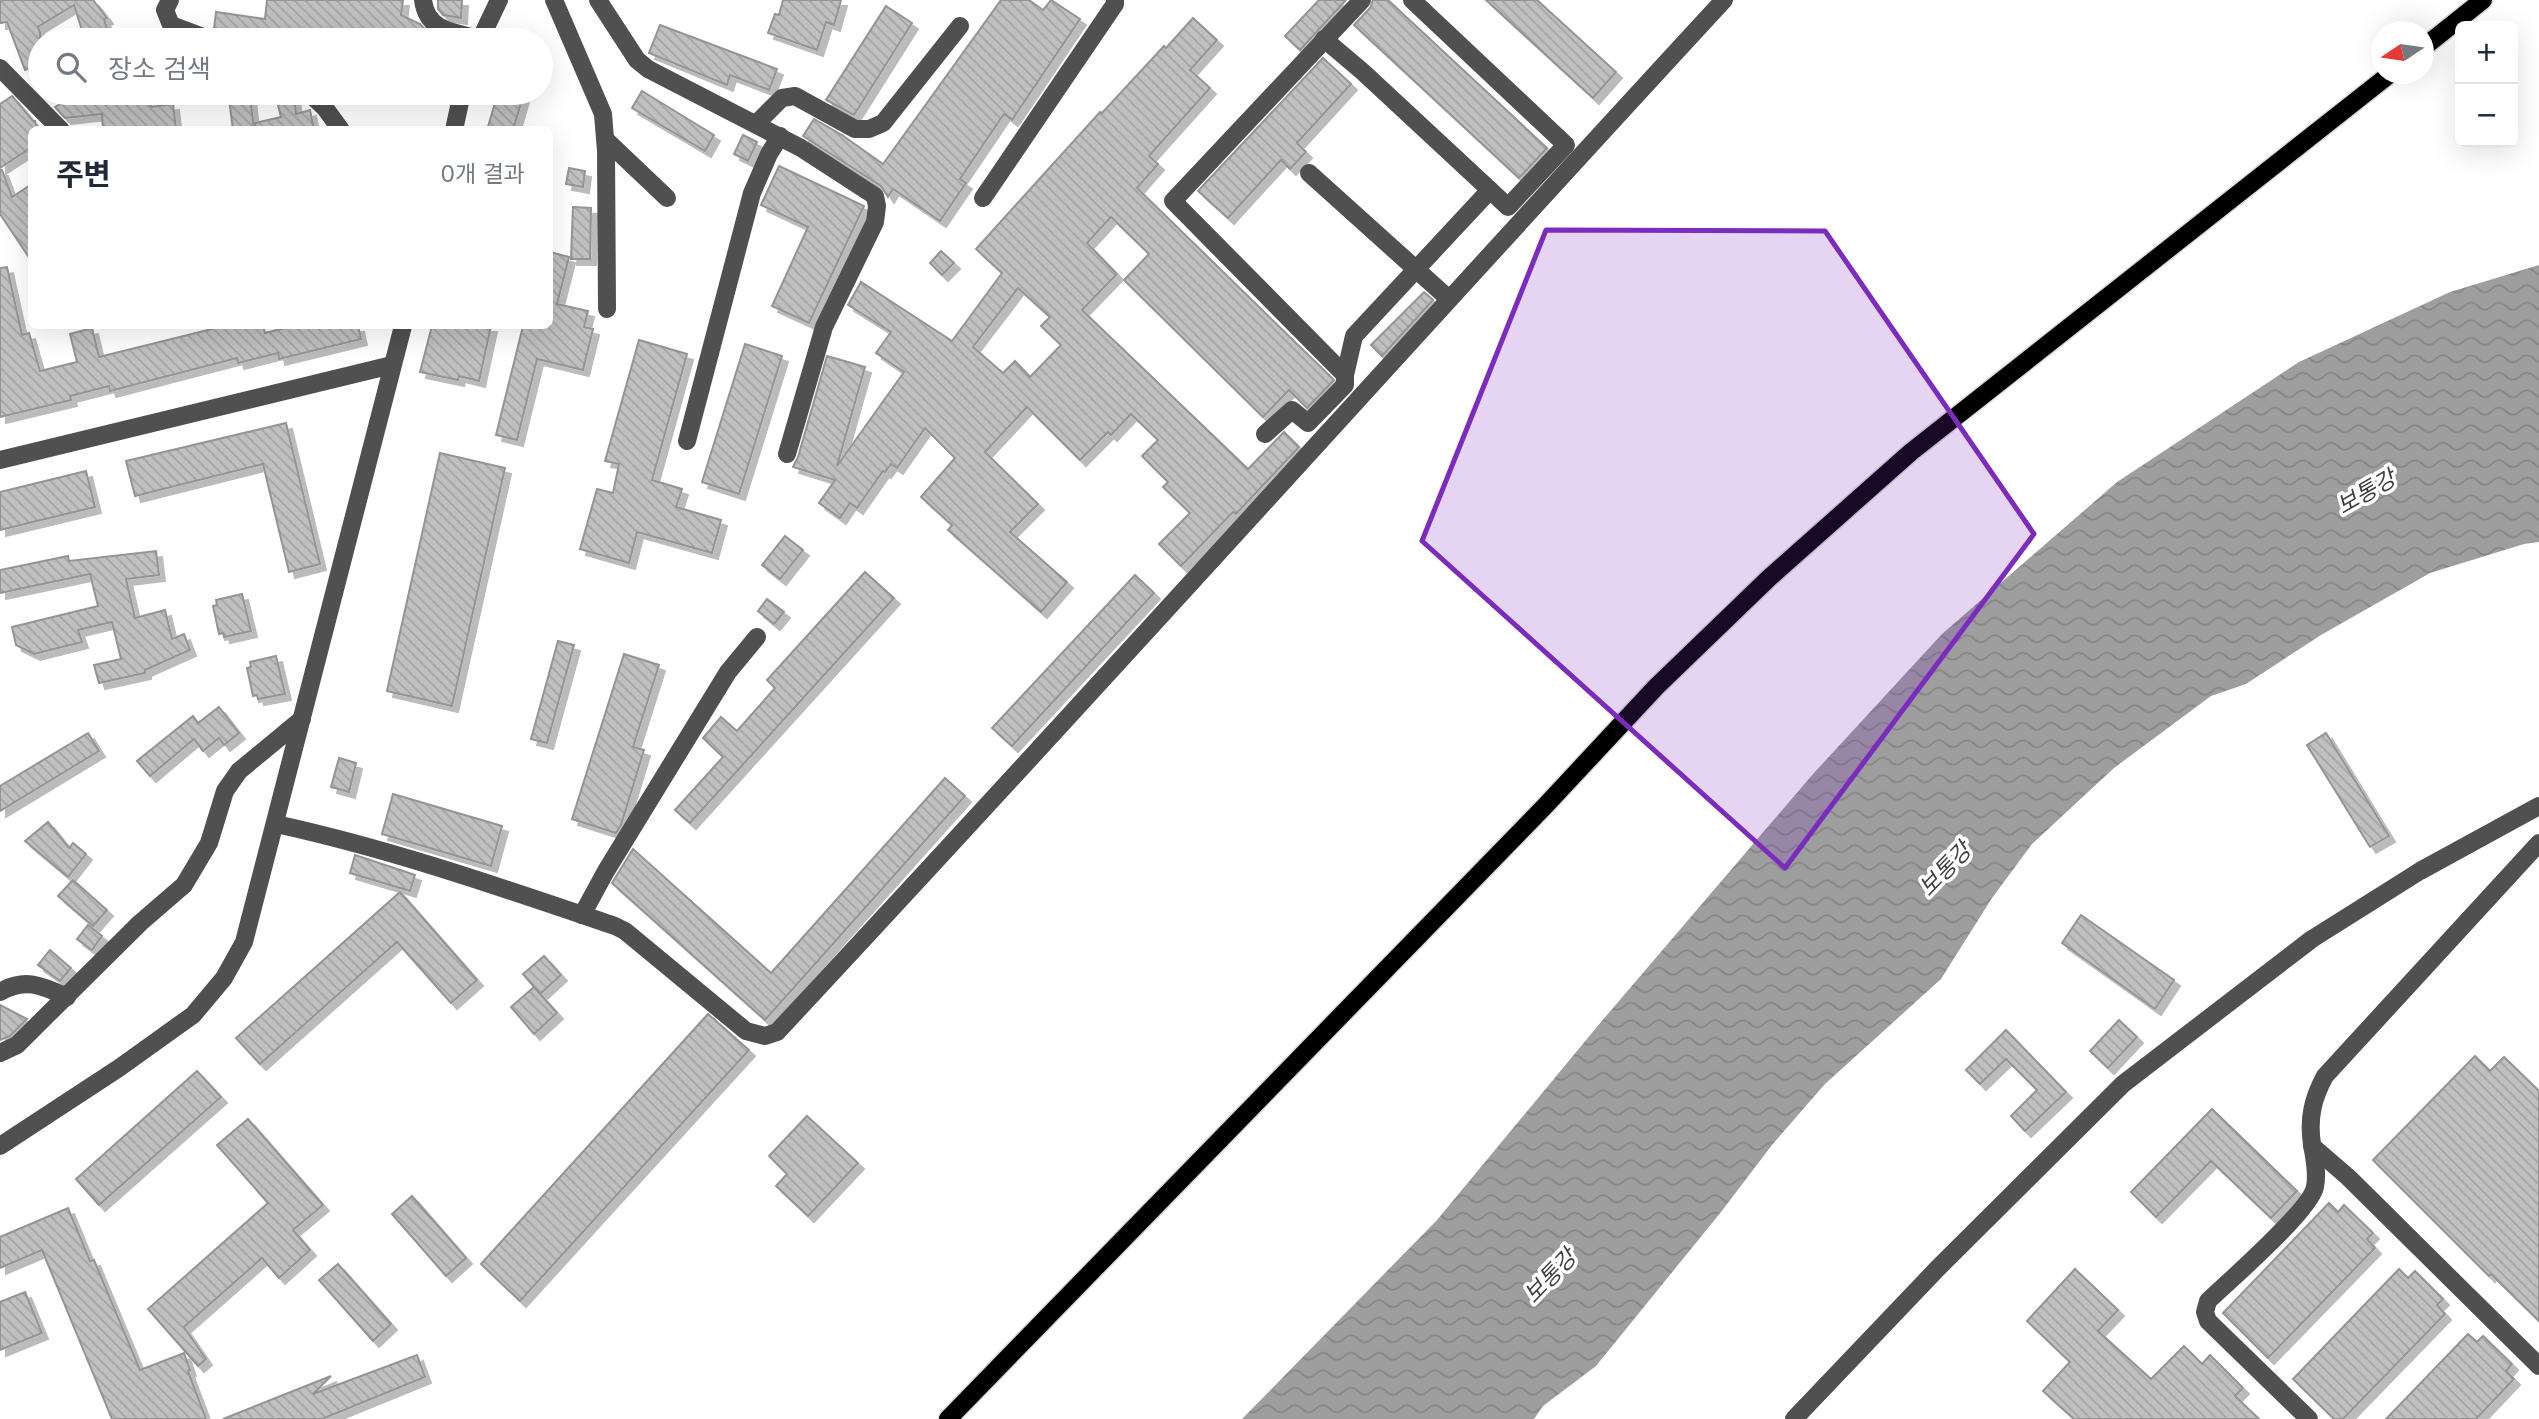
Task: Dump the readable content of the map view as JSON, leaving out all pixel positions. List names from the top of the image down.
{
  "water": ["보통강"],
  "north": "left",
  "page": {
    "map_buttons": ["+", "−"],
    "search": "장소 검색",
    "heading": ["주변", "0개 결과"]
  }
}
